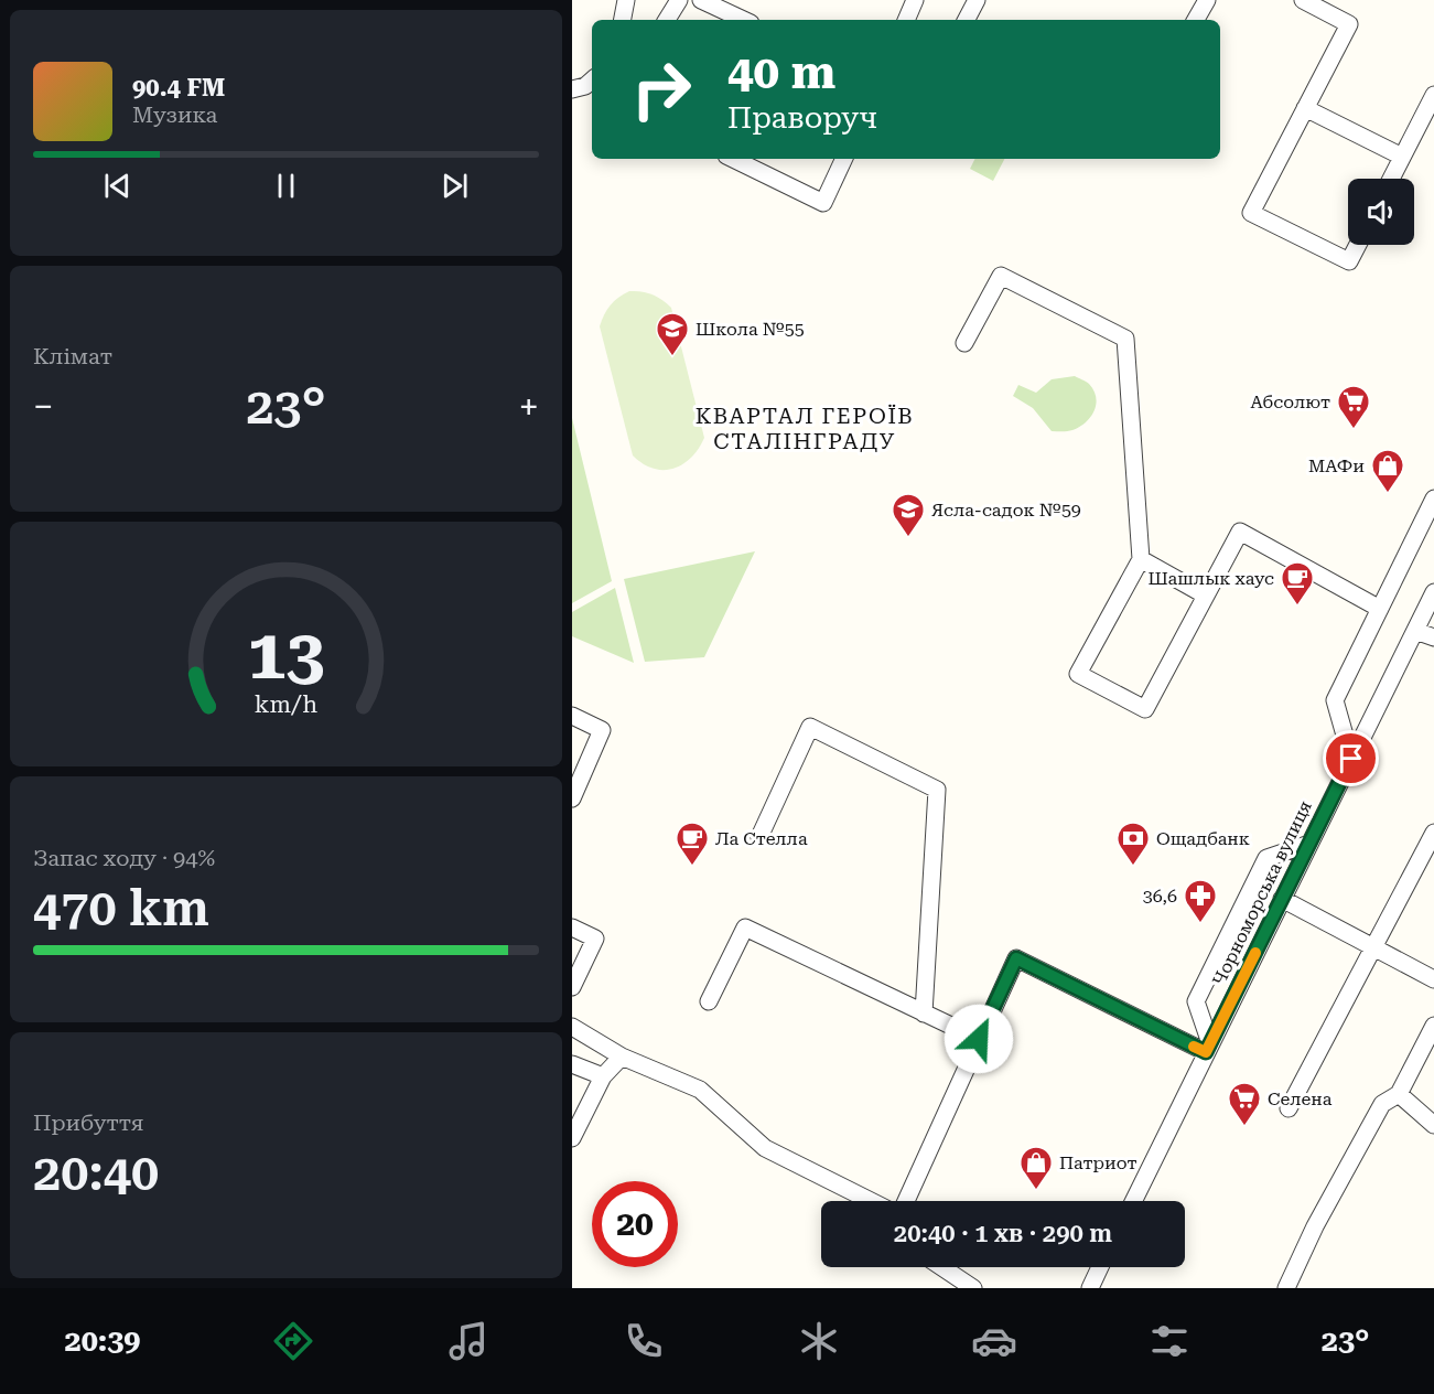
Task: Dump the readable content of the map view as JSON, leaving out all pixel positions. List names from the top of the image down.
{
  "streets": {
    "street": ["Чорноморська вулиця"]
  },
  "districts": ["КВАРТАЛ ГЕРОЇВ СТАЛІНГРАДУ"],
  "places": {
    "school or university": ["Школа №55", "Ясла-садок №59"],
    "supermarket": ["Абсолют", "Селена"],
    "shop": ["МАФи", "Патриот"],
    "cafe": ["Шашлык хаус", "Ла Стелла"],
    "bank": ["Ощадбанк"],
    "pharmacy": ["36,6"]
  },
  "page": {
    "turn": ["40 m", "Праворуч"],
    "song": ["90.4 FM", "Музика"],
    "tile": [
      "Клімат",
      ["Запас ходу · 94%", "470 km"],
      ["Прибуття", "20:40"]
    ],
    "heat": ["−", "23°", "+"],
    "limit": "20",
    "trip": "20:40 · 1 хв · 290 m",
    "tabs": ["20:39", "23°"],
    "gauge": ["13", "km/h"]
  }
}
